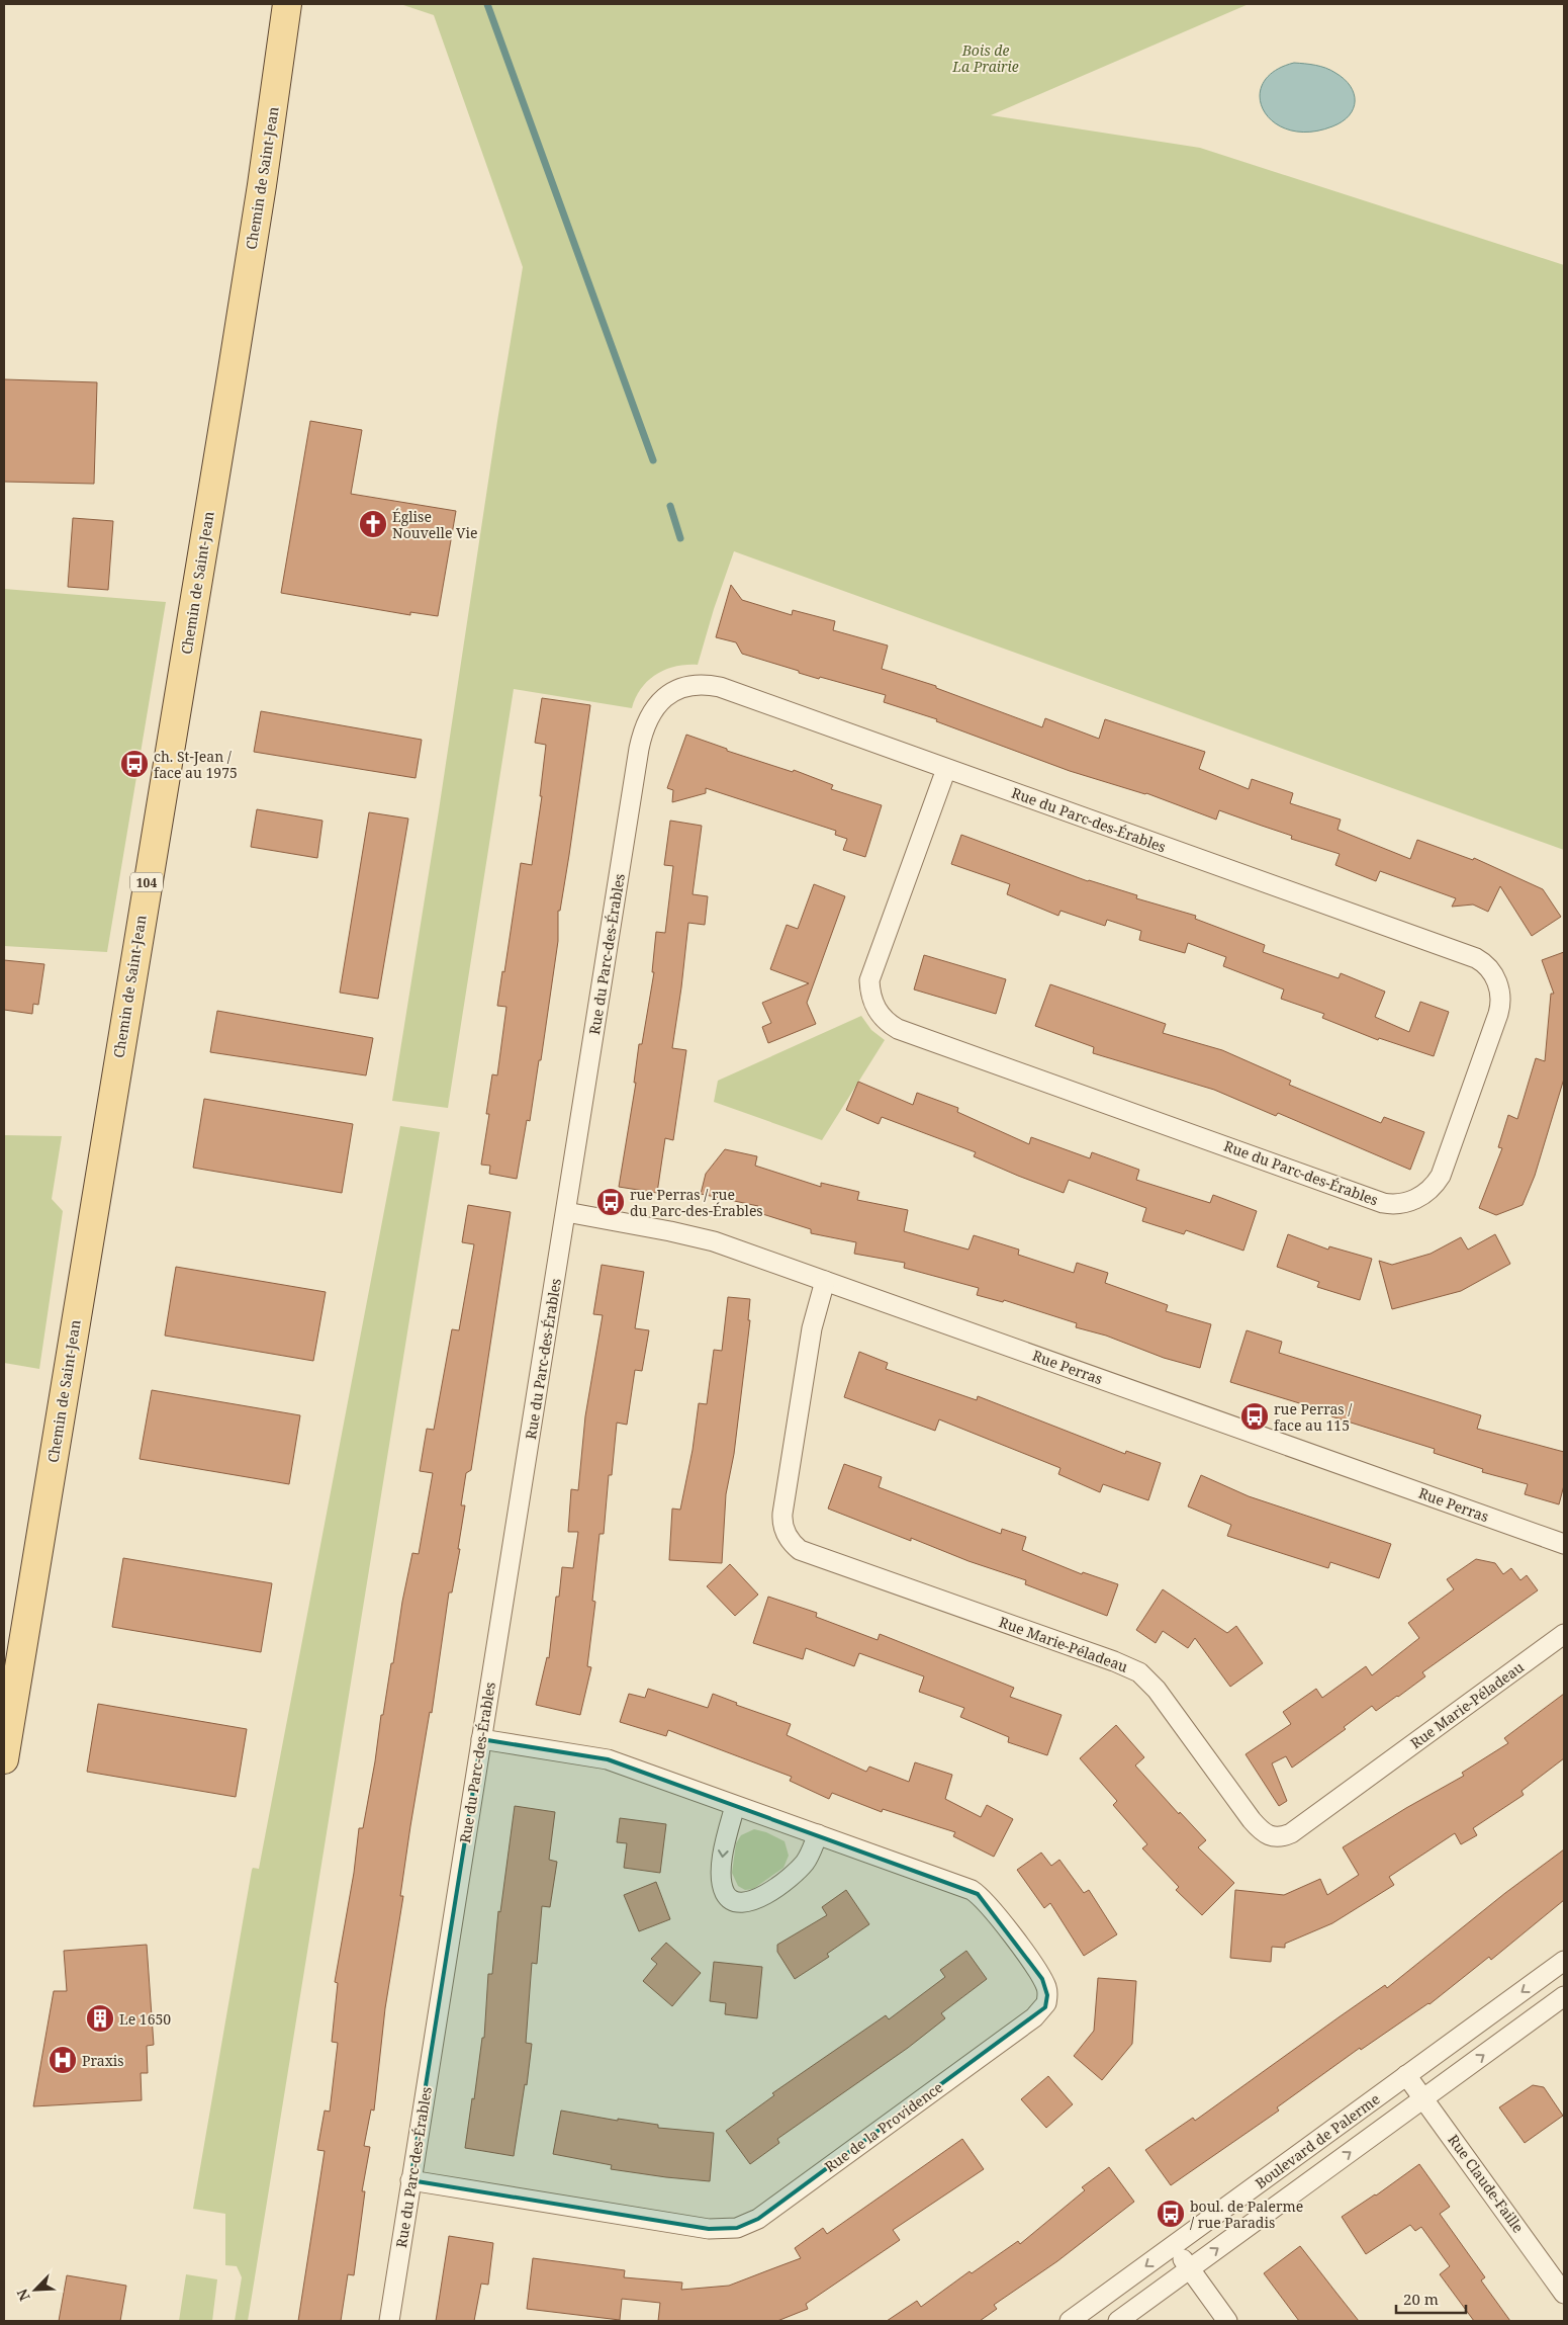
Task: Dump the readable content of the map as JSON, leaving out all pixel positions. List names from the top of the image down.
{
  "streets": {
    "main road": ["Chemin de Saint-Jean", "104"],
    "street": [
      "Rue du Parc-des-Érables",
      "Rue Perras",
      "Rue Marie-Péladeau",
      "Rue de la Providence",
      "Boulevard de Palerme",
      "Rue Claude-Faille"
    ]
  },
  "crossings": [
    ["Rue du Parc-des-Érables", "Rue Perras"],
    ["Rue du Parc-des-Érables", "Rue de la Providence"],
    ["Rue Perras", "Rue Marie-Péladeau"],
    ["Boulevard de Palerme", "Rue Claude-Faille"]
  ],
  "parks": ["Bois de La Prairie"],
  "places": {
    "church": ["Église Nouvelle Vie"],
    "bus stop": [
      "ch. St-Jean / face au 1975",
      "rue Perras / rue du Parc-des-Érables",
      "rue Perras / face au 115",
      "boul. de Palerme / rue Paradis"
    ],
    "building": ["Le 1650"],
    "hospital": ["Praxis"]
  },
  "scale_bar": "20 m",
  "north": "bottom left"
}
